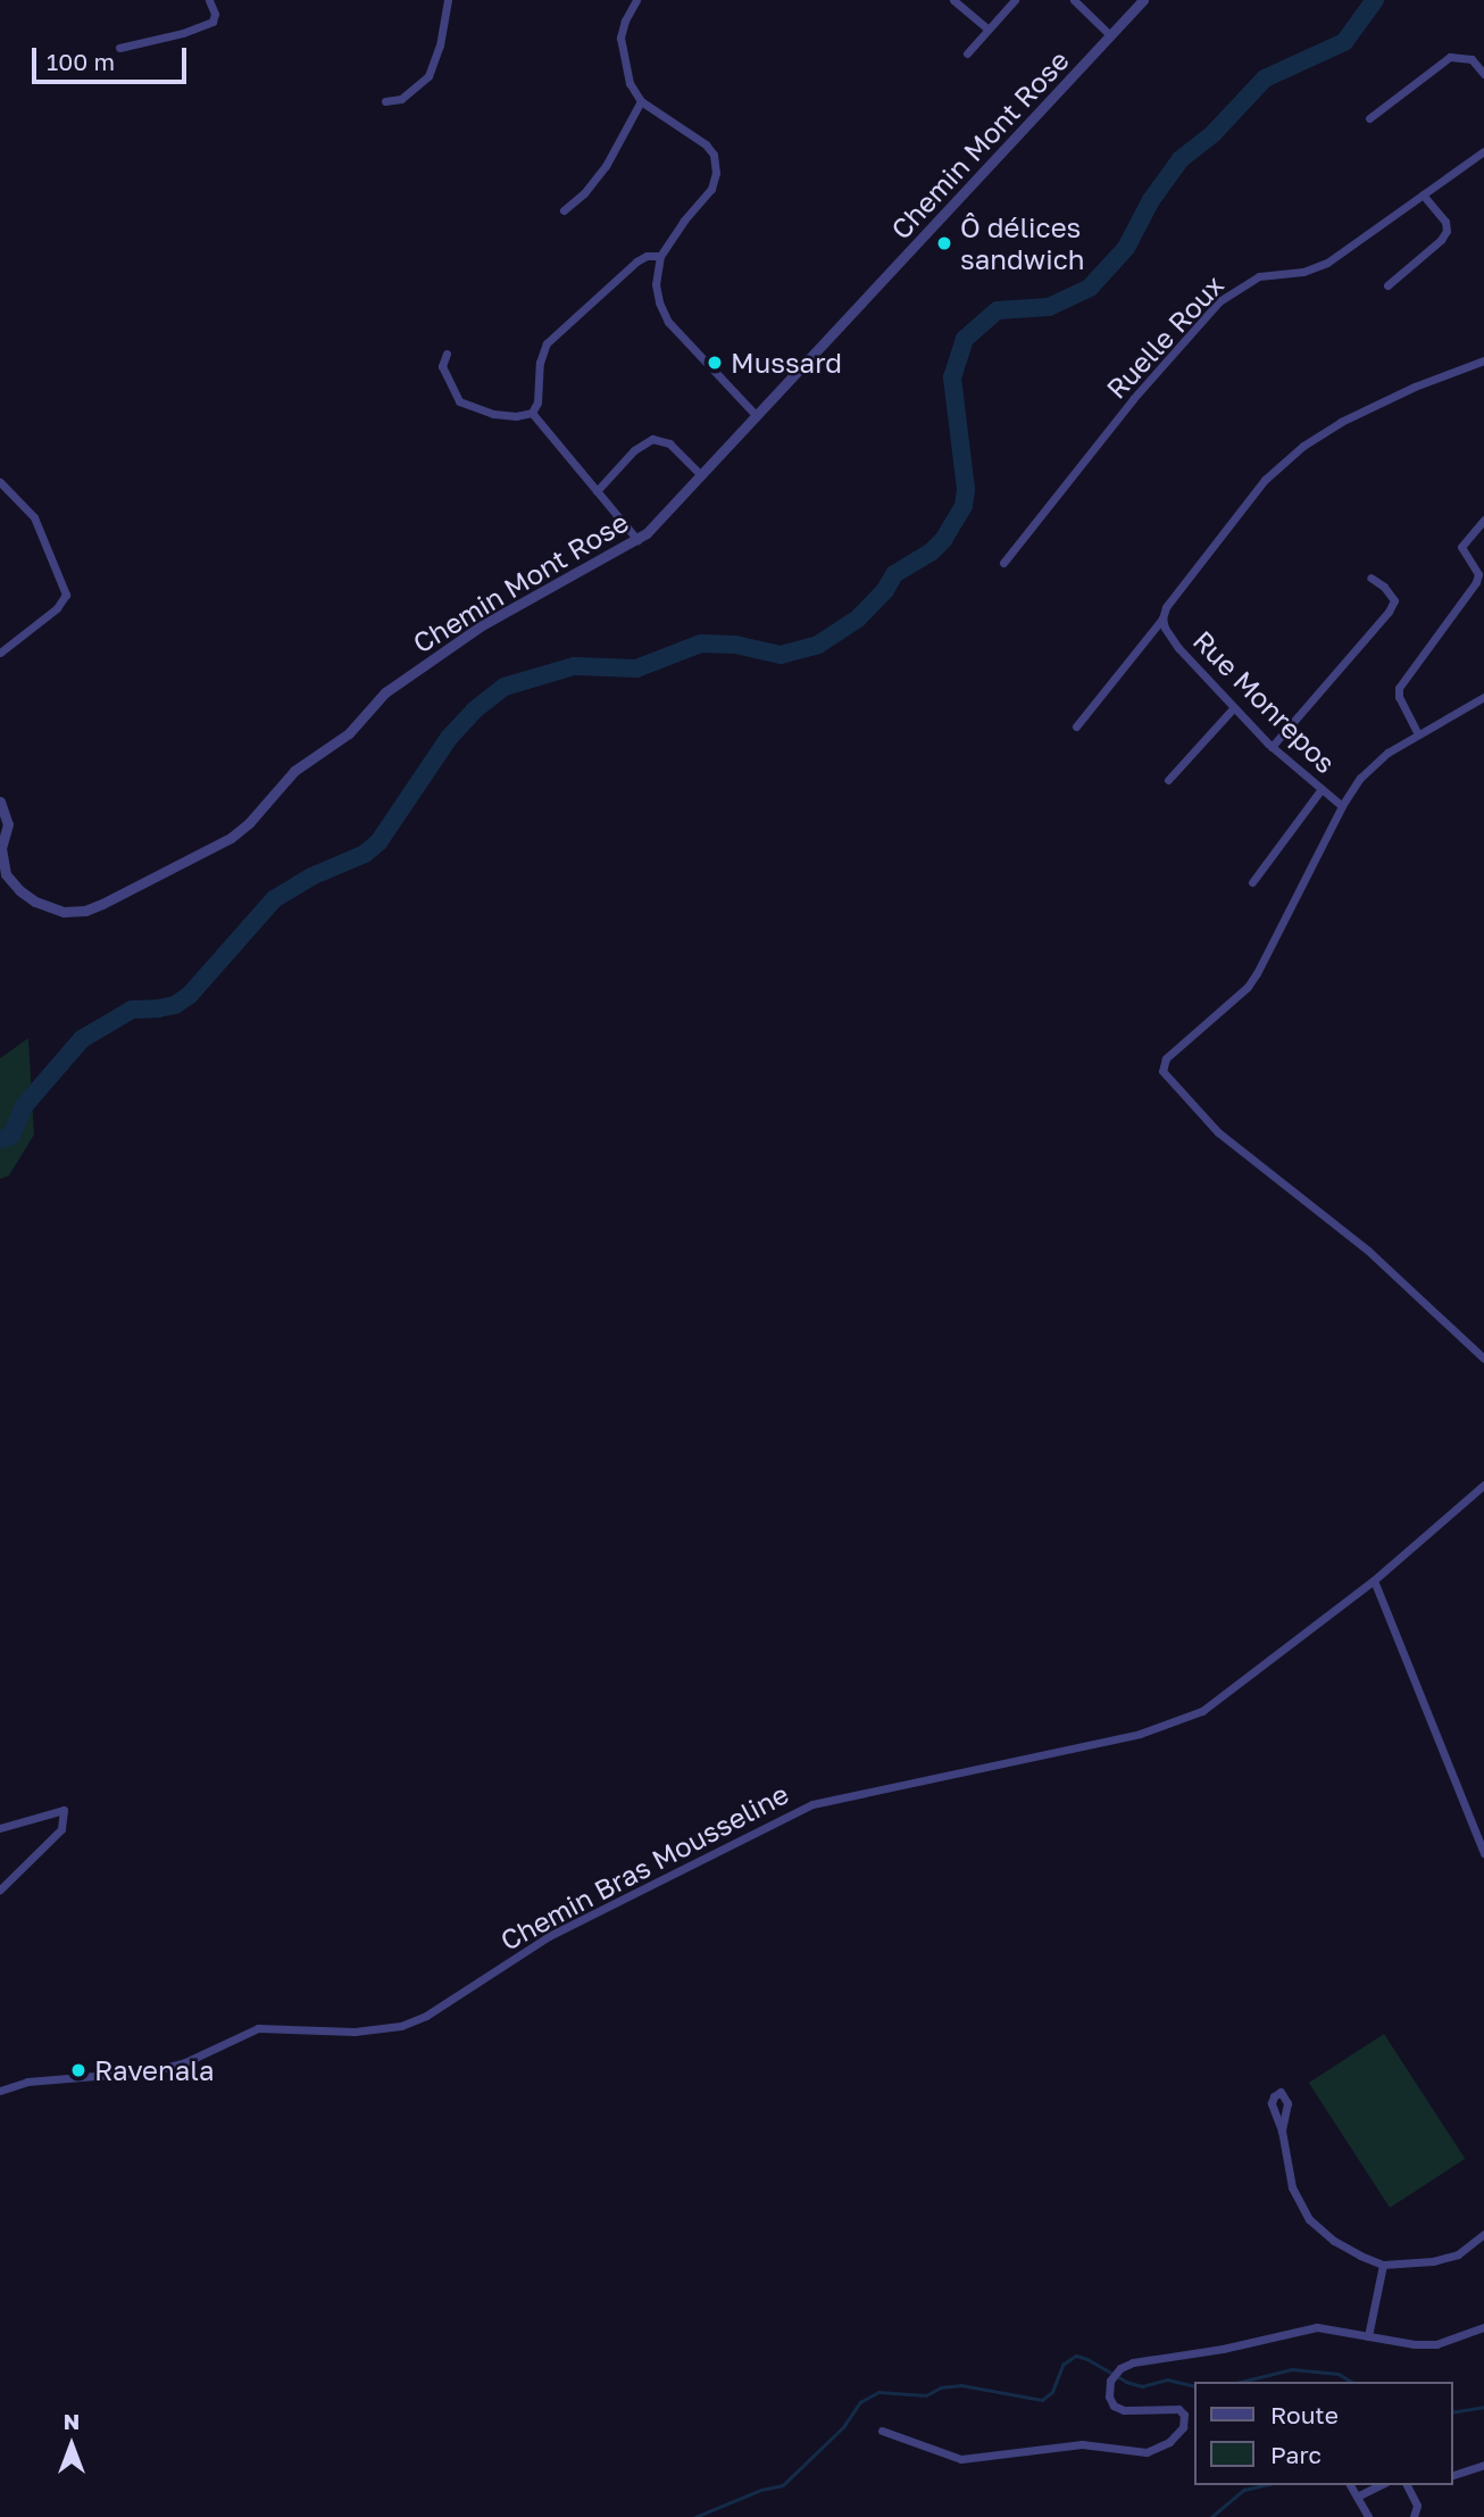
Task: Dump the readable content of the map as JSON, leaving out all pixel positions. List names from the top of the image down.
{
  "streets": {
    "street": [
      "Chemin Mont Rose",
      "Ruelle Roux",
      "Rue Monrepos",
      "Chemin Bras Mousseline"
    ]
  },
  "places": ["Ô délices sandwich", "Mussard", "Ravenala"],
  "legend": ["Route", "Parc"],
  "scale_bar": "100 m",
  "north": "top"
}
